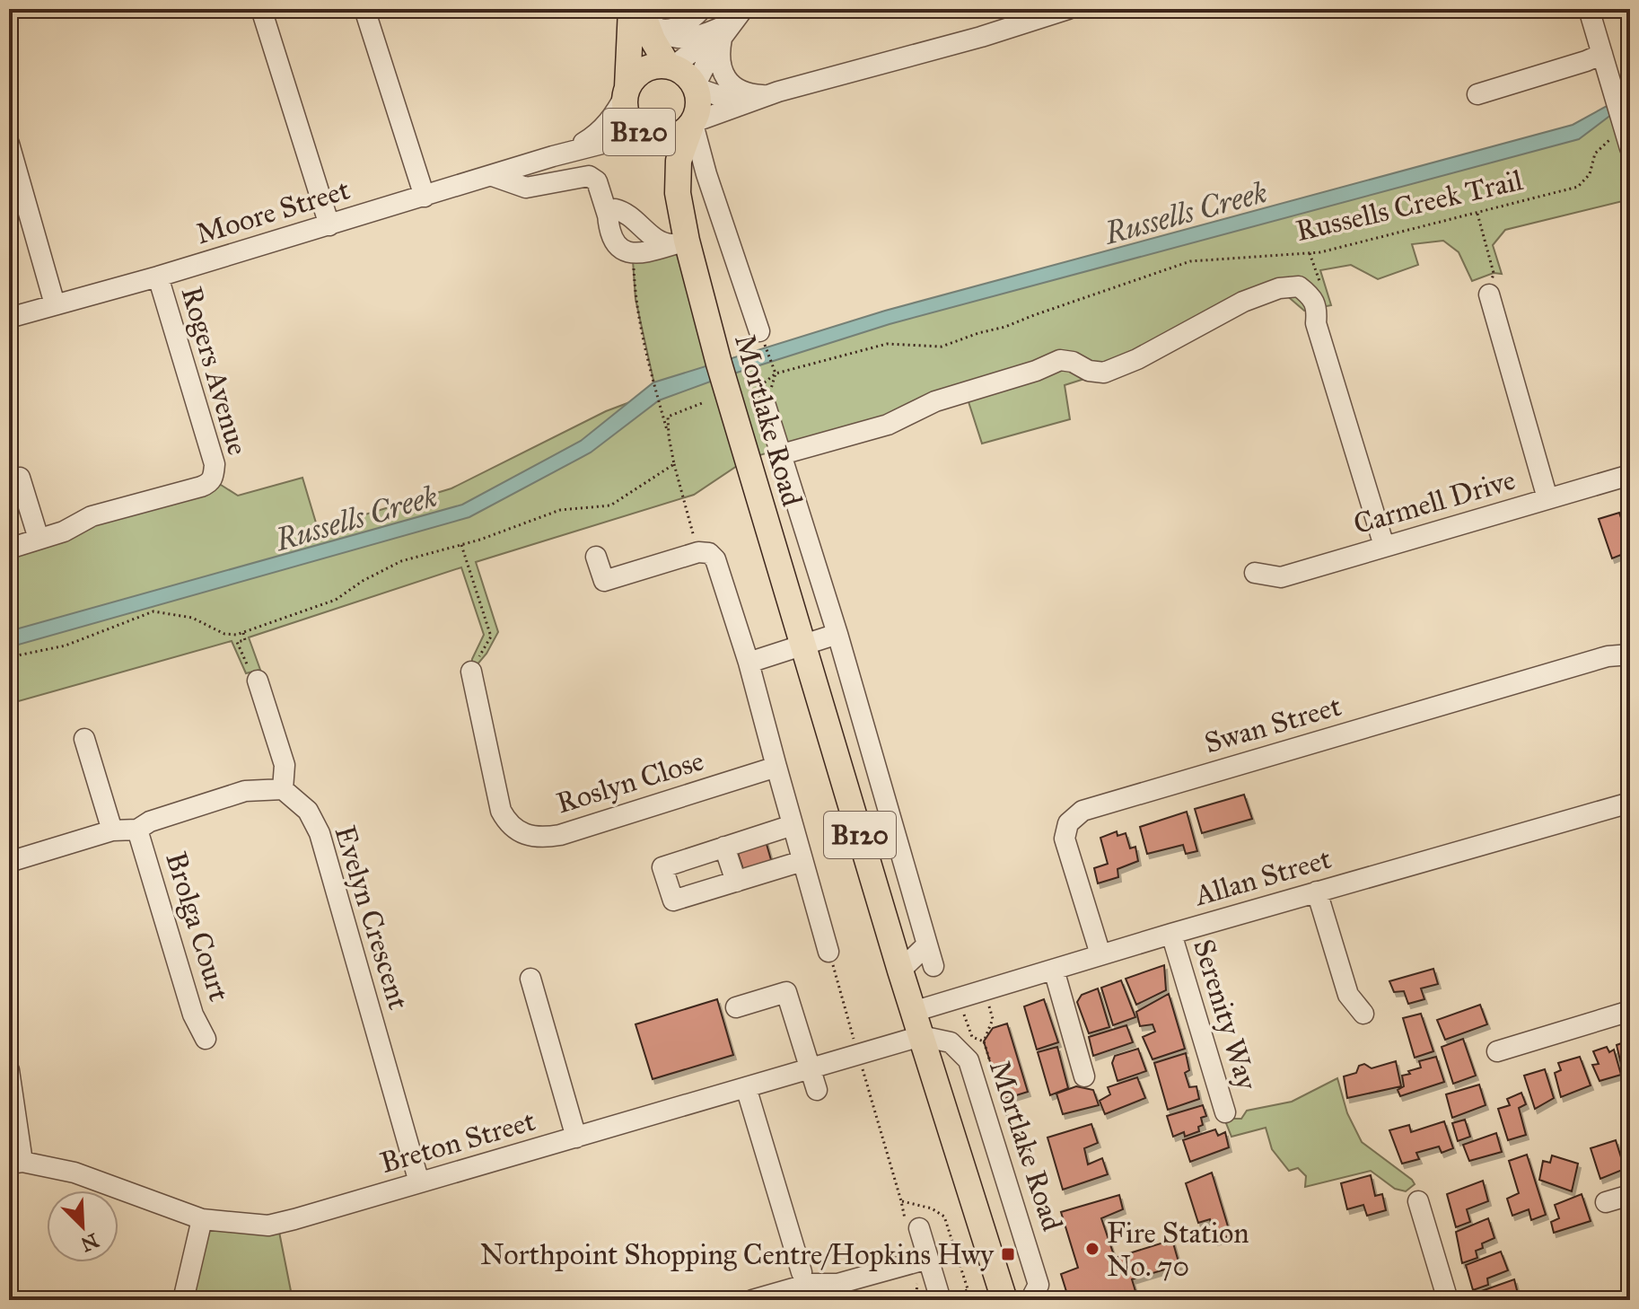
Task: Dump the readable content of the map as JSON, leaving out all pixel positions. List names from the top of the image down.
{
  "streets": {
    "main road": ["B120", "Mortlake Road"],
    "street": [
      "Moore Street",
      "Rogers Avenue",
      "Carmell Drive",
      "Swan Street",
      "Roslyn Close",
      "Allan Street",
      "Evelyn Crescent",
      "Brolga Court",
      "Serenity Way",
      "Breton Street"
    ],
    "path": ["Russells Creek Trail"]
  },
  "crossings": [
    ["B120", "Moore Street"],
    ["B120", "Mortlake Road"],
    ["Russells Creek Trail", "Mortlake Road"],
    ["Moore Street", "Rogers Avenue"],
    ["Moore Street", "Mortlake Road"],
    ["Mortlake Road", "Allan Street"],
    ["Mortlake Road", "Breton Street"],
    ["Swan Street", "Allan Street"],
    ["Allan Street", "Serenity Way"],
    ["Evelyn Crescent", "Breton Street"]
  ],
  "water": ["Russells Creek"],
  "places": {
    "other": ["Fire Station No. 70"],
    "transit": ["Northpoint Shopping Centre/Hopkins Hwy"]
  },
  "north": "bottom right"
}
